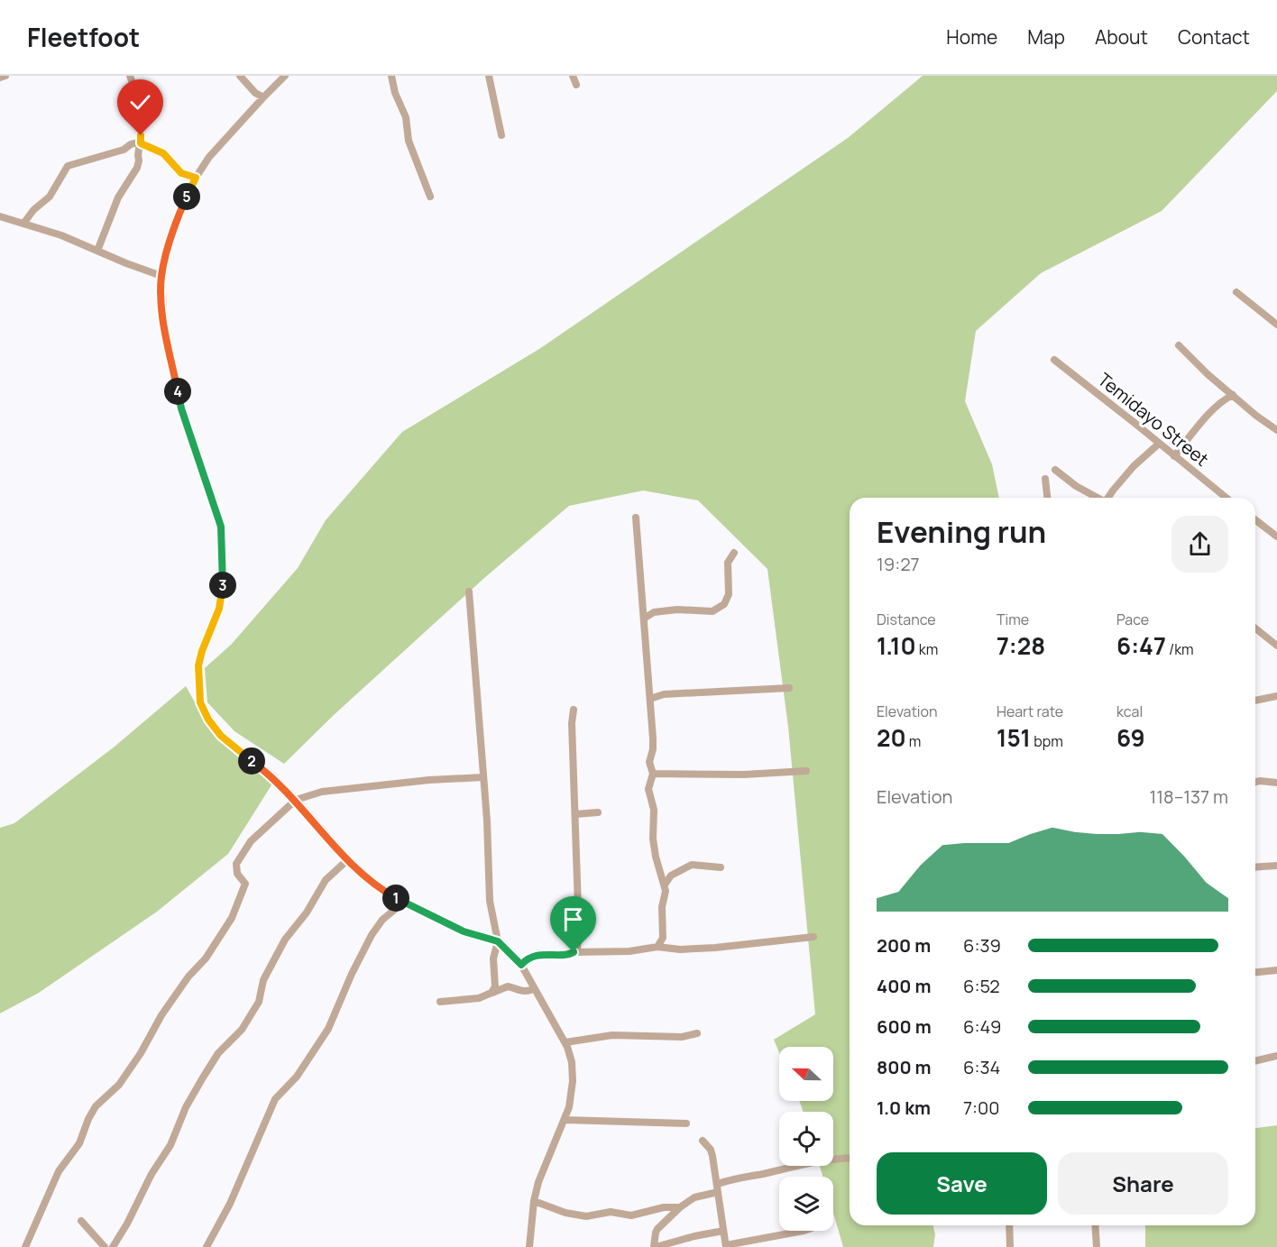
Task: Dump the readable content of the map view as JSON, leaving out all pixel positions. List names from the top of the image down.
{
  "streets": {
    "street": ["Temidayo Street"]
  },
  "north": "left",
  "page": {
    "header": "Fleetfoot",
    "nav": [
      "Home",
      "Map",
      "About",
      "Contact"
    ],
    "pins": [
      "5",
      "4",
      "3",
      "2",
      "1"
    ],
    "heading": ["Evening run", "19:27"],
    "stats": [
      ["Distance", "1.10 km"],
      ["Time", "7:28"],
      ["Pace", "6:47 /km"],
      ["Elevation", "20 m"],
      ["Heart rate", "151 bpm"],
      ["kcal", "69"]
    ],
    "chart": ["Elevation", "118–137 m"],
    "list": [
      {
        "name": "200 m",
        "note": "6:39"
      },
      {
        "name": "400 m",
        "note": "6:52"
      },
      {
        "name": "600 m",
        "note": "6:49"
      },
      {
        "name": "800 m",
        "note": "6:34"
      },
      {
        "name": "1.0 km",
        "note": "7:00"
      }
    ],
    "buttons": ["Save", "Share"]
  }
}
